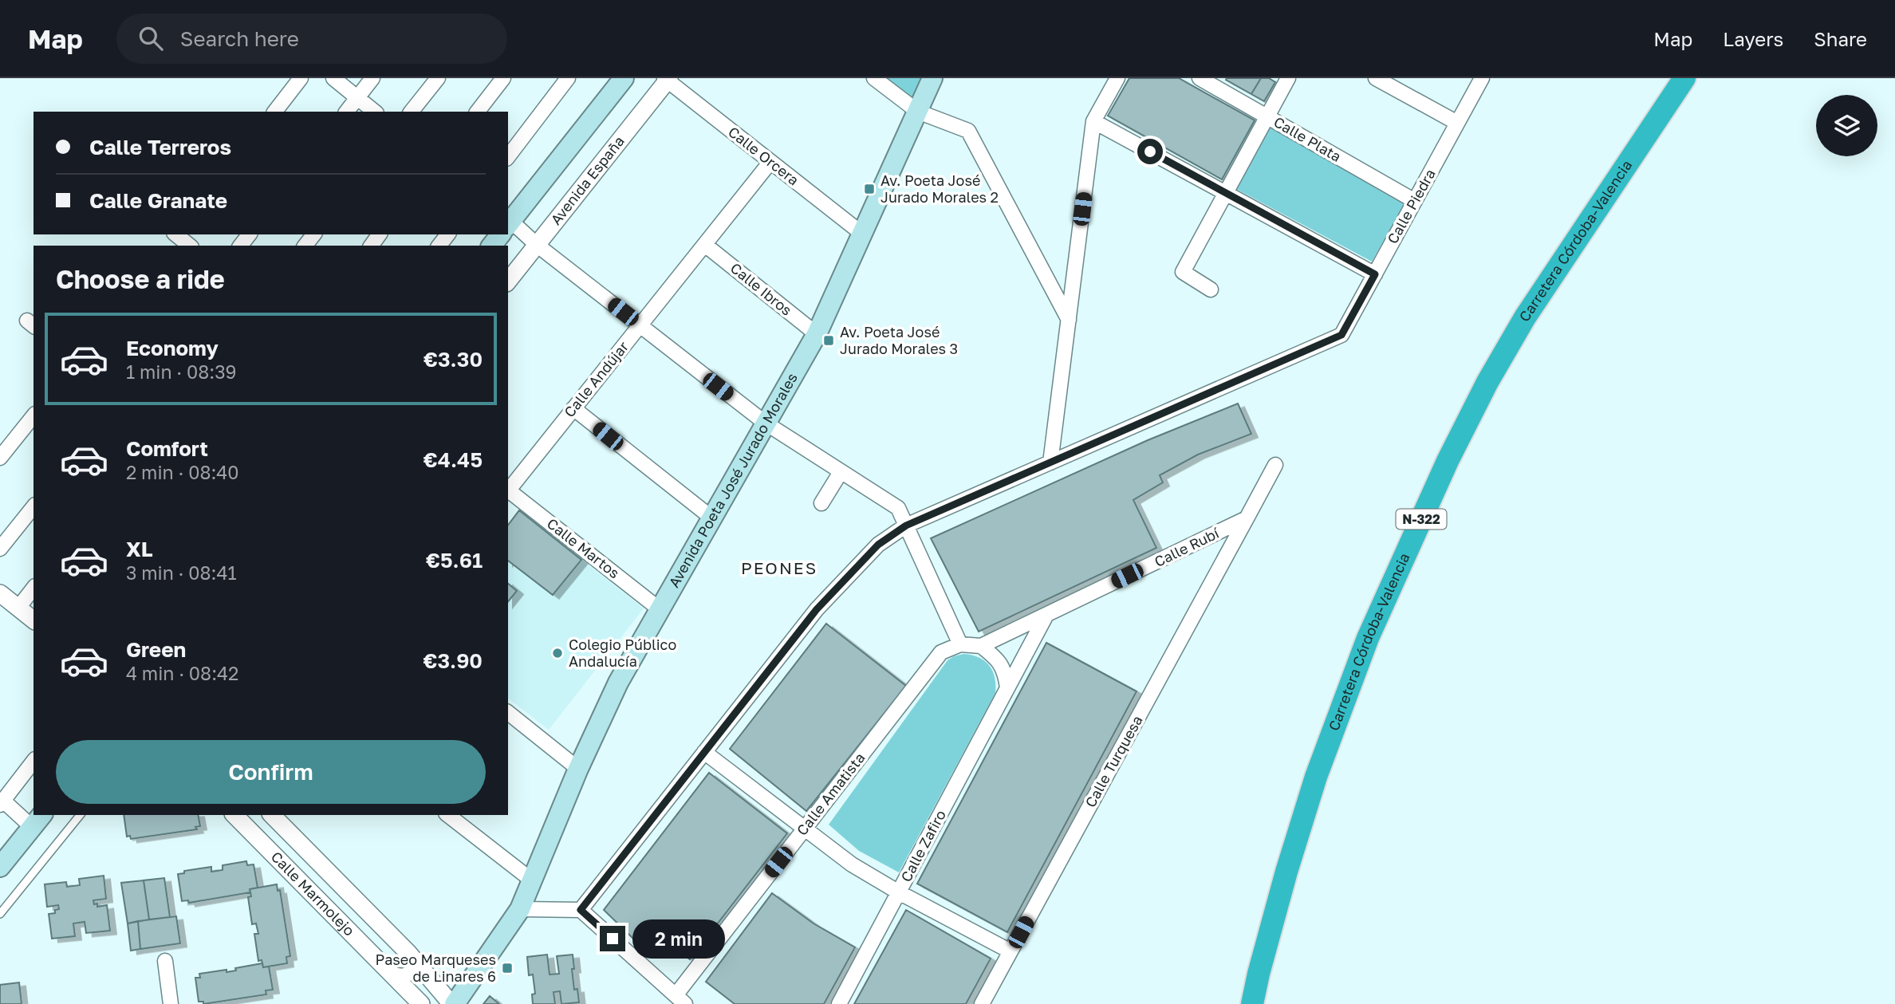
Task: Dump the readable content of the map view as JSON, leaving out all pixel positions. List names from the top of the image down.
{
  "streets": {
    "highway": ["Carretera Córdoba-Valencia", "N-322"],
    "main road": ["Avenida Poeta José Jurado Morales"],
    "street": [
      "Calle Plata",
      "Calle Orcera",
      "Avenida España",
      "Calle Piedra",
      "Calle Ibros",
      "Calle Andújar",
      "Calle Rubí",
      "Calle Martos",
      "Calle Turquesa",
      "Calle Amatista",
      "Calle Zafiro",
      "Calle Marmolejo"
    ]
  },
  "crossings": [
    ["Calle Plata", "Calle Piedra"],
    ["Calle Orcera", "Avenida España"],
    ["Calle Orcera", "Calle Andújar"],
    ["Calle Orcera", "Avenida Poeta José Jurado Morales"],
    ["Calle Ibros", "Calle Andújar"],
    ["Calle Ibros", "Avenida Poeta José Jurado Morales"],
    ["Avenida Poeta José Jurado Morales", "Calle Martos"],
    ["Avenida Poeta José Jurado Morales", "Calle Marmolejo"],
    ["Calle Rubí", "Calle Turquesa"],
    ["Calle Rubí", "Calle Zafiro"]
  ],
  "districts": ["PEONES"],
  "places": {
    "transit": ["Av. Poeta José Jurado Morales 2", "Av. Poeta José Jurado Morales 3", "Paseo Marqueses de Linares 6"],
    "other": ["Colegio Público Andalucía"]
  },
  "page": {
    "header": "Map",
    "search": "Search here",
    "nav": ["Map", "Layers", "Share"],
    "banner": ["Calle Terreros", "Calle Granate"],
    "heading": "Choose a ride",
    "list": [
      {
        "name": "Economy",
        "note": "1 min · 08:39",
        "value": "€3.30"
      },
      {
        "name": "Comfort",
        "note": "2 min · 08:40",
        "value": "€4.45"
      },
      {
        "name": "XL",
        "note": "3 min · 08:41",
        "value": "€5.61"
      },
      {
        "name": "Green",
        "note": "4 min · 08:42",
        "value": "€3.90"
      }
    ],
    "buttons": "Confirm",
    "bubble": "2 min"
  }
}
